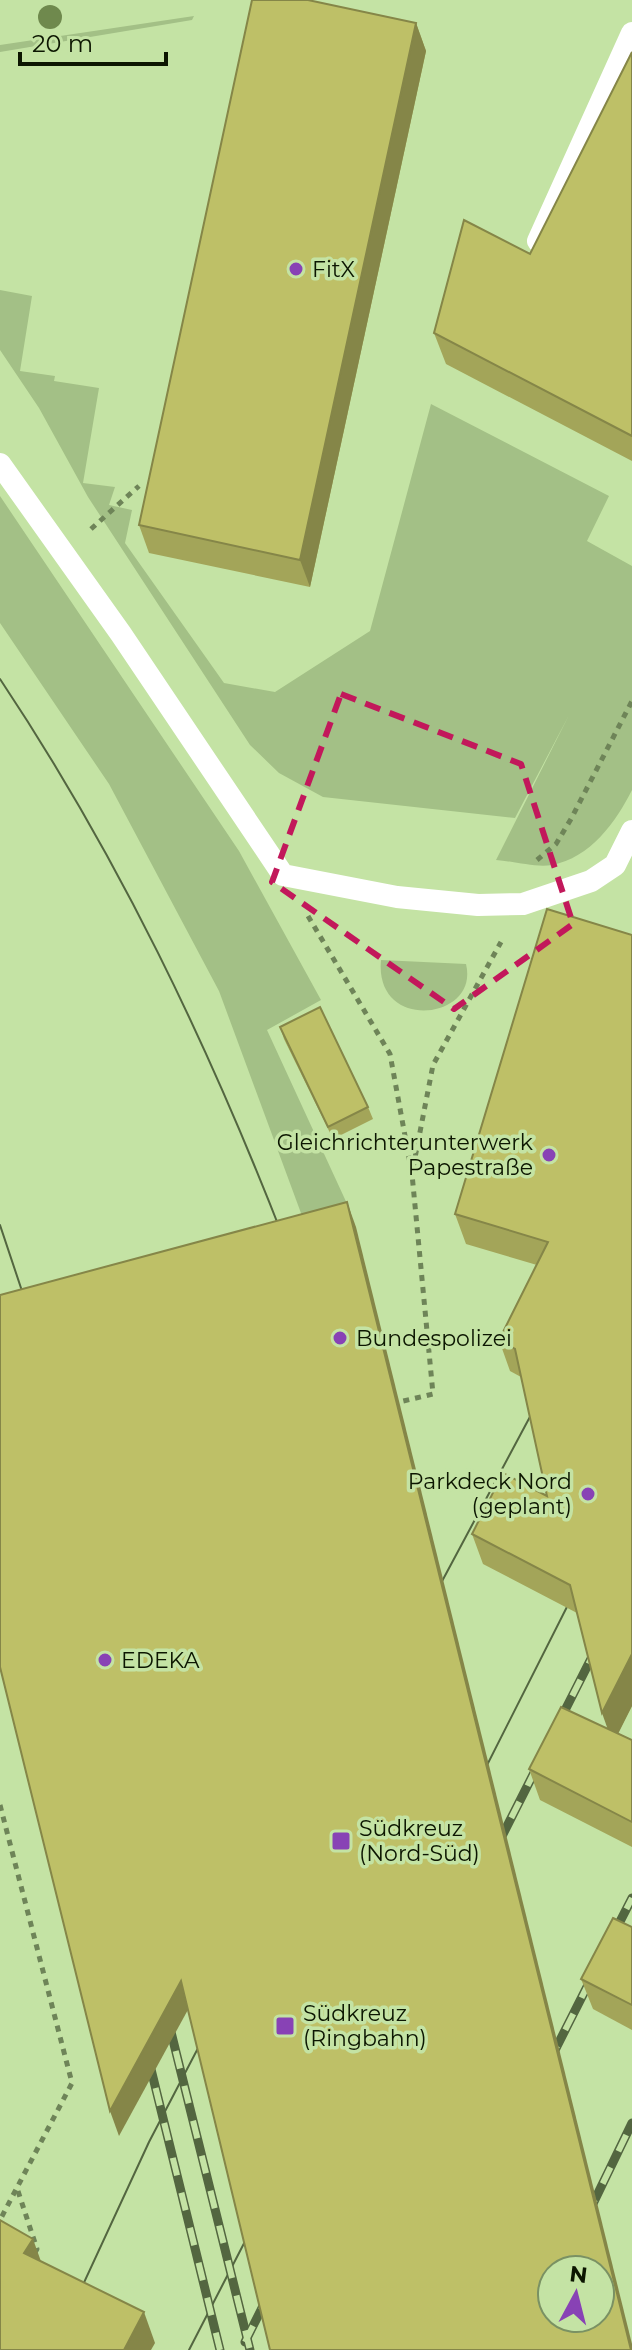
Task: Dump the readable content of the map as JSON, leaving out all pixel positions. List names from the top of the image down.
{
  "places": {
    "other": [
      "FitX",
      "Gleichrichterunterwerk Papestraße",
      "Bundespolizei",
      "Parkdeck Nord (geplant)",
      "EDEKA"
    ],
    "transit": ["Südkreuz (Nord-Süd)", "Südkreuz (Ringbahn)"]
  },
  "scale_bar": "20 m",
  "north": "top"
}
